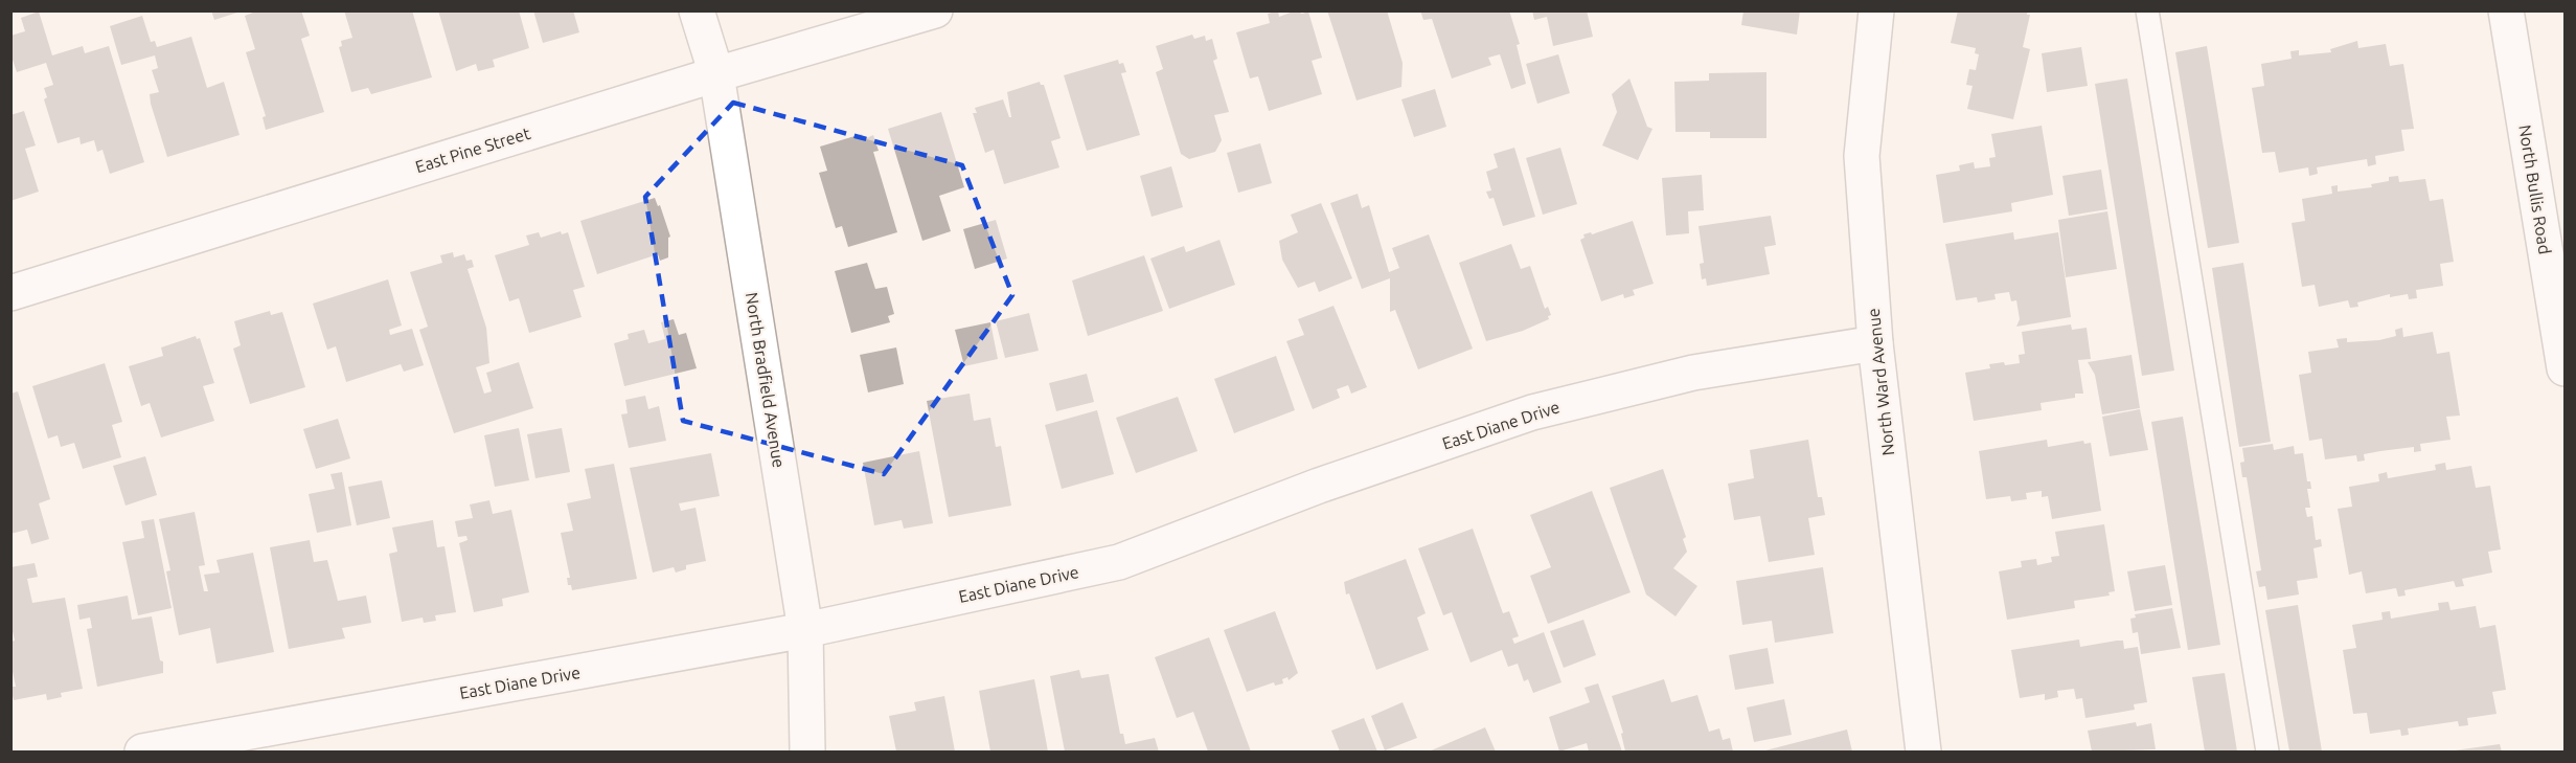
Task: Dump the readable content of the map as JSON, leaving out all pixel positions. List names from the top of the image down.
{
  "streets": {
    "street": [
      "East Pine Street",
      "North Bullis Road",
      "North Bradfield Avenue",
      "North Ward Avenue",
      "East Diane Drive"
    ]
  },
  "crossings": [
    ["East Pine Street", "North Bradfield Avenue"],
    ["North Bradfield Avenue", "East Diane Drive"],
    ["North Ward Avenue", "East Diane Drive"]
  ]
}
